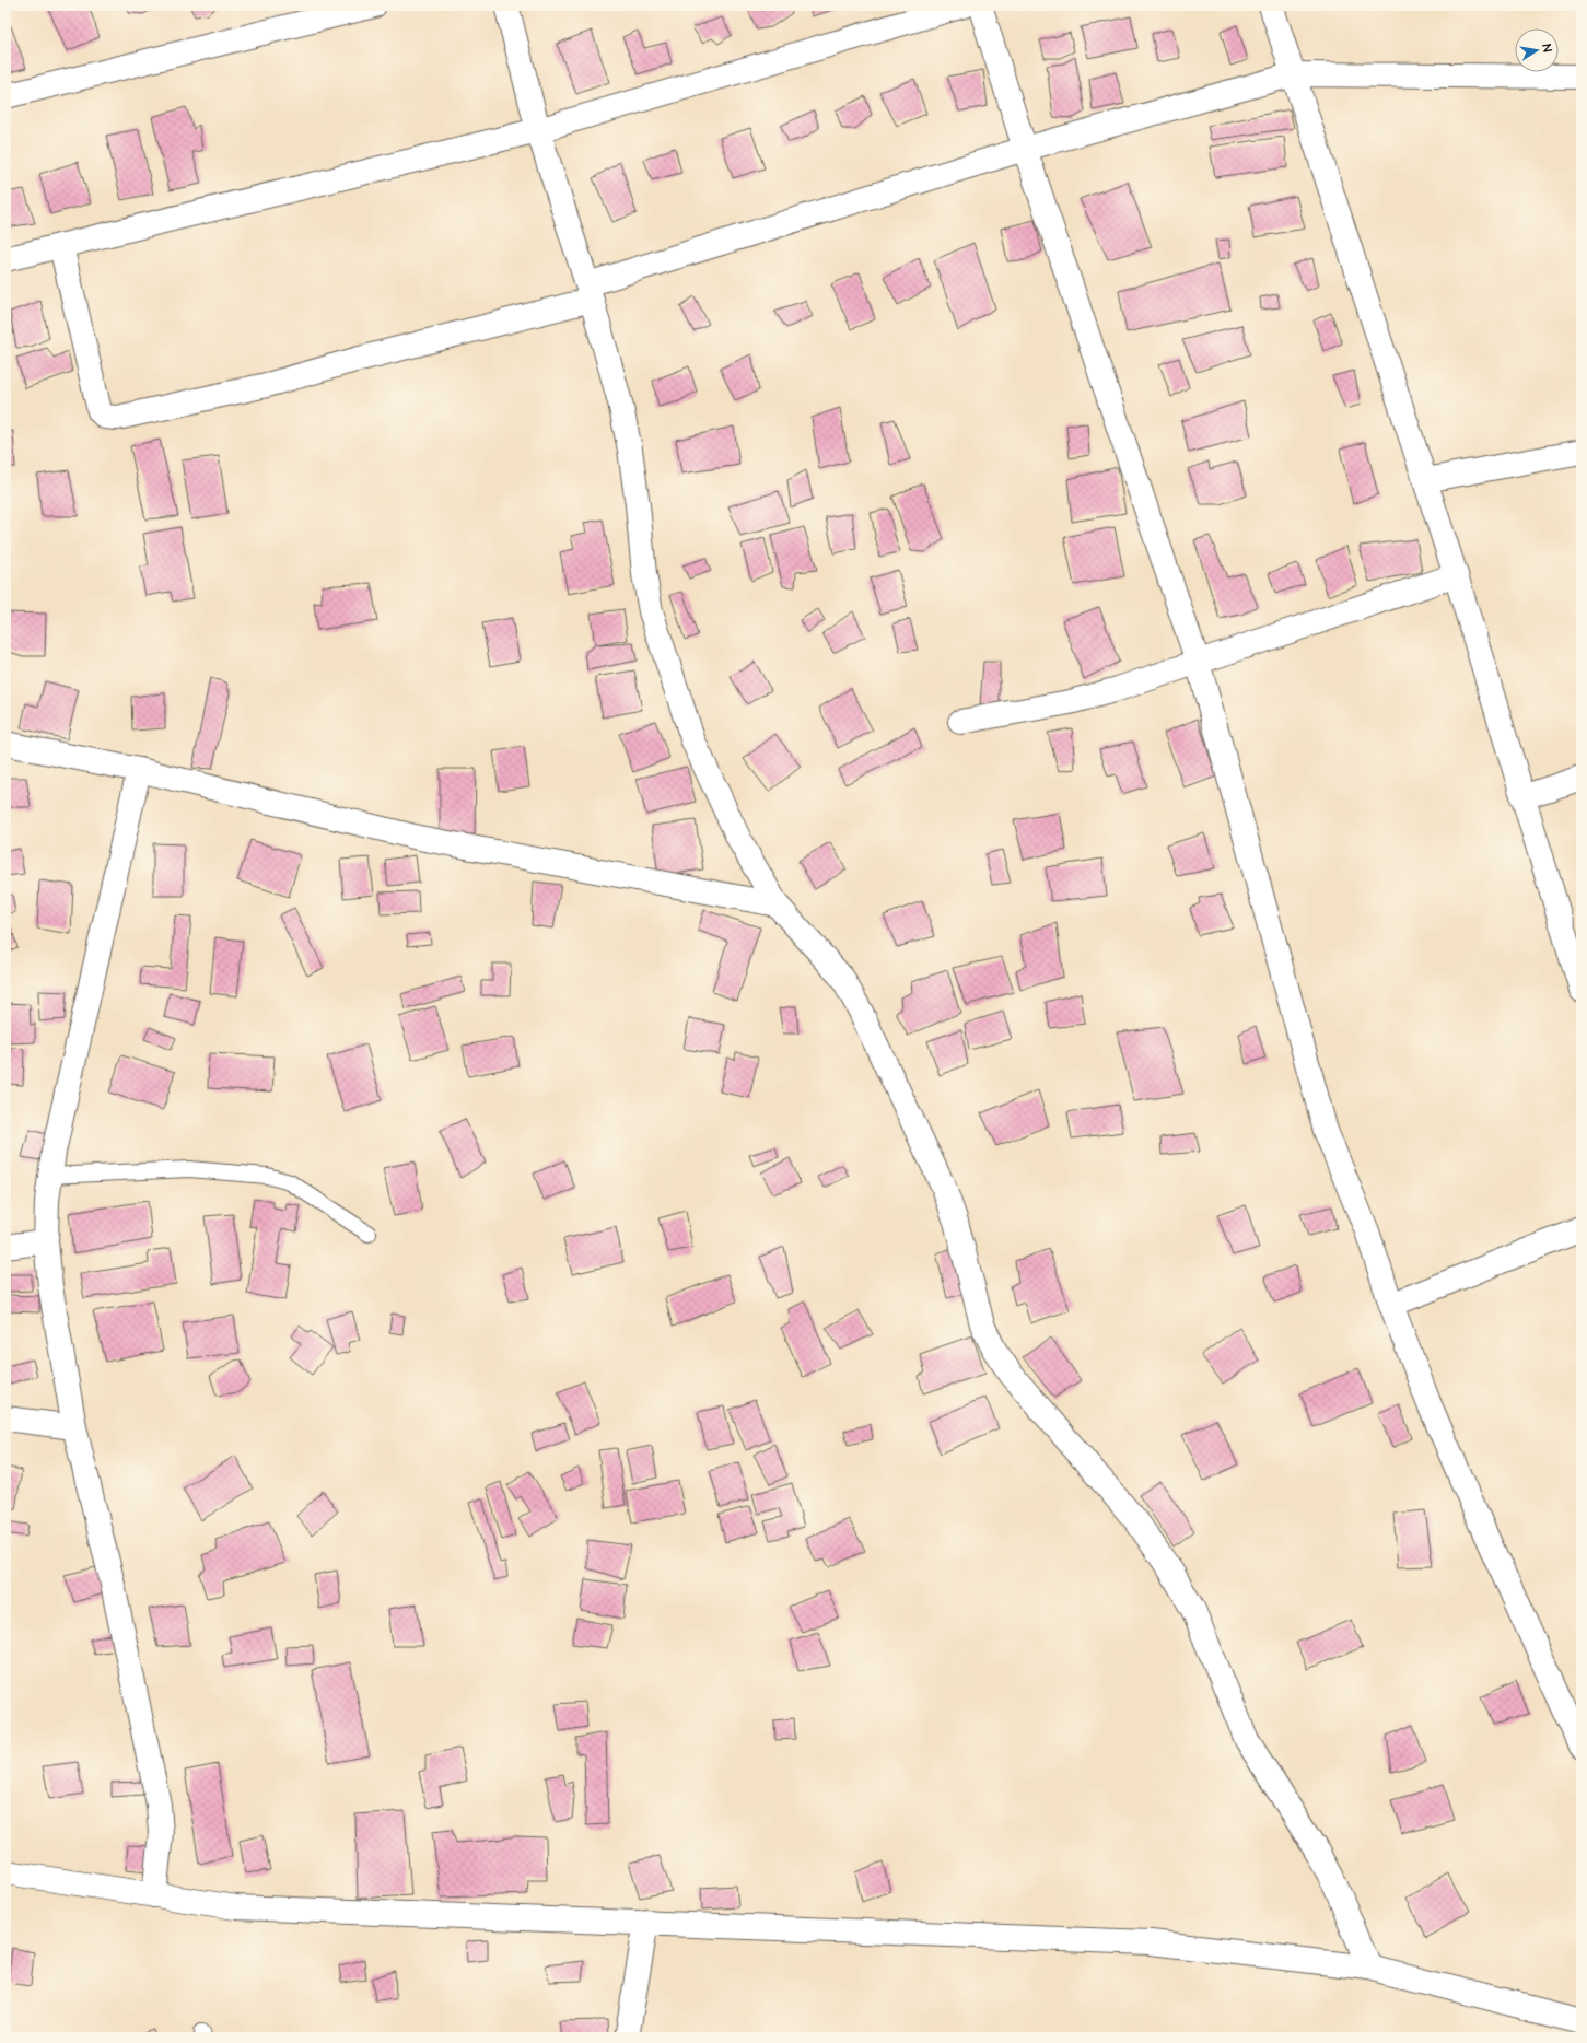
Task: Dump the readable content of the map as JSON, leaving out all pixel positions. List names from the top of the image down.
{
  "north": "right"
}
